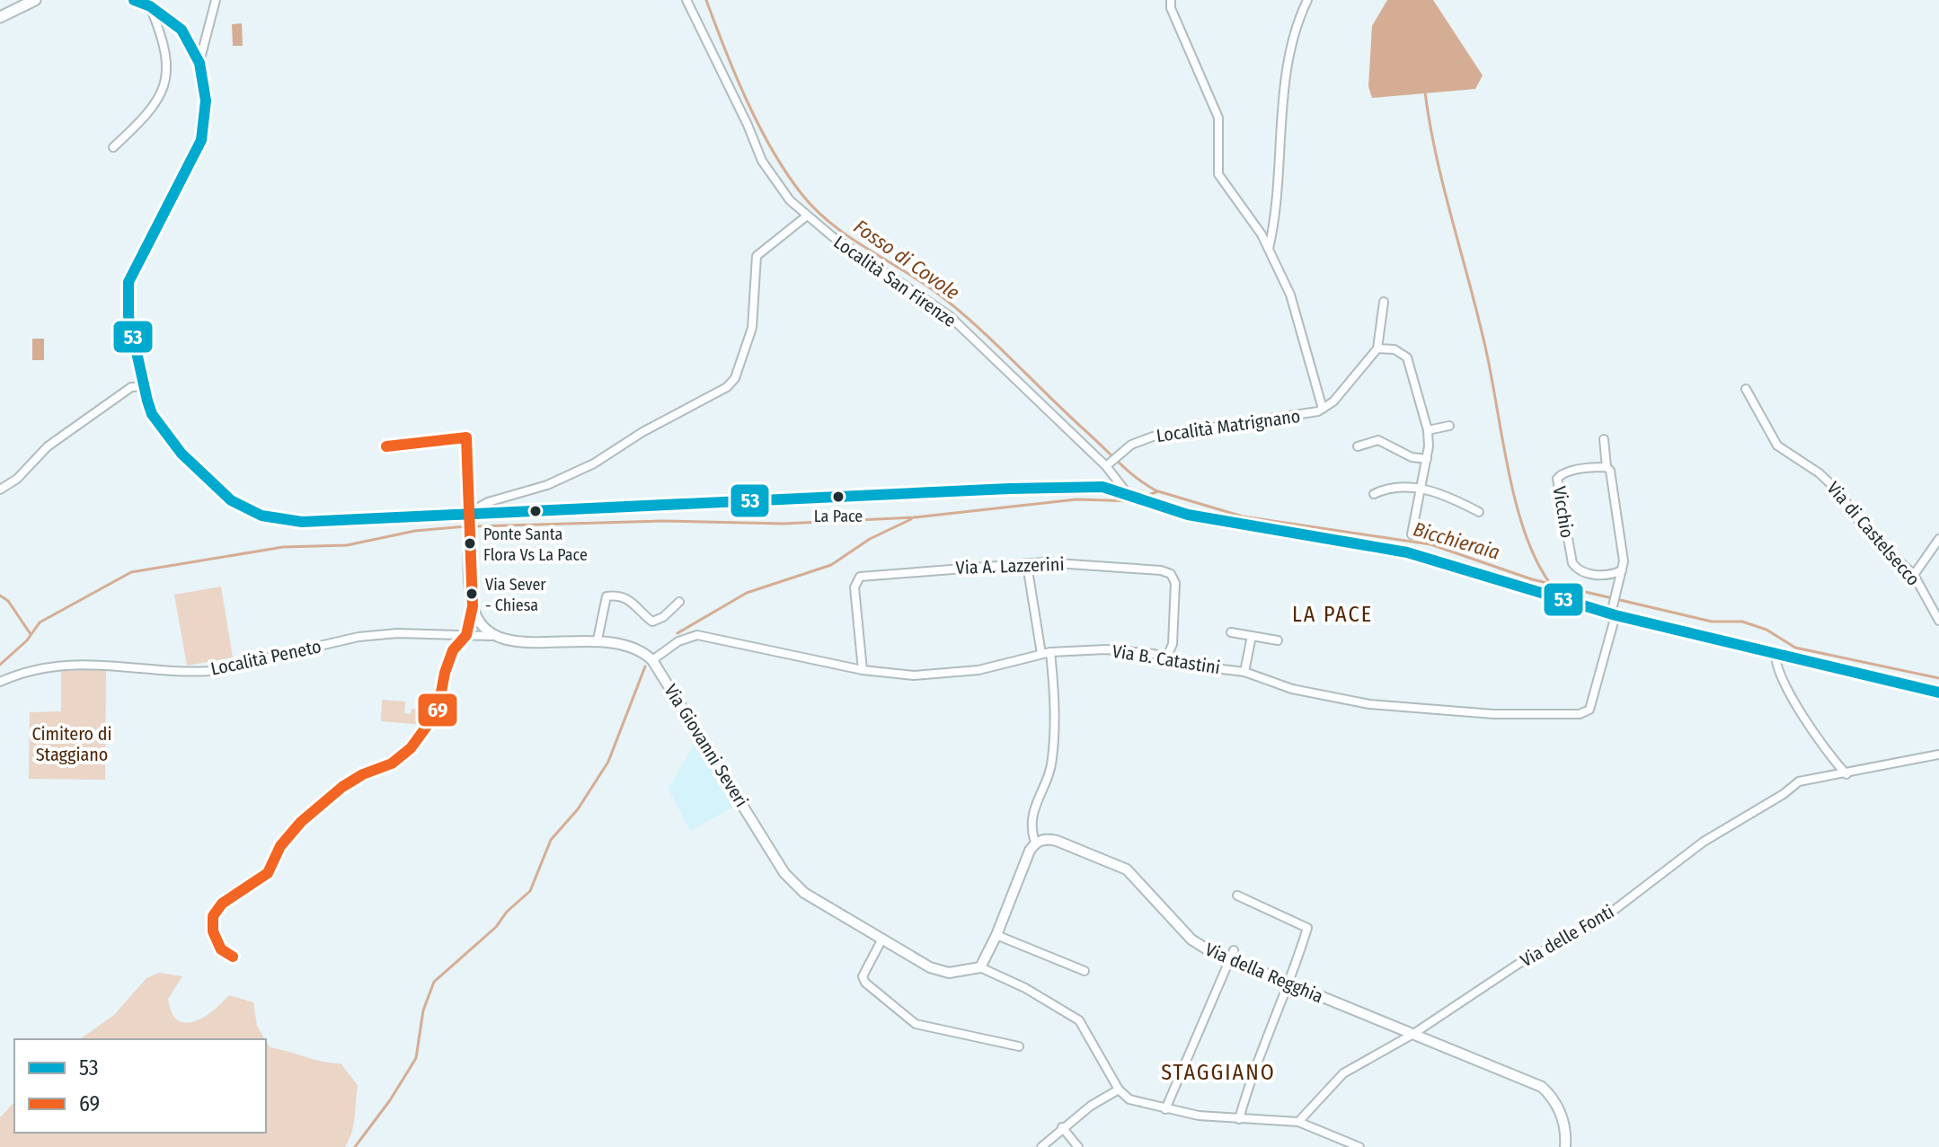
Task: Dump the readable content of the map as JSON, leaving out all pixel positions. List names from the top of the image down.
{
  "streets": {
    "street": [
      "Località San Firenze",
      "Località Matrignano",
      "Vicchio",
      "Via di Castelsecco",
      "Via A. Lazzerini",
      "Località Peneto",
      "Via B. Catastini",
      "Via Giovanni Severi",
      "Via delle Fonti",
      "Via della Regghia"
    ]
  },
  "crossings": [
    ["Località San Firenze", "Località Matrignano"],
    ["Via A. Lazzerini", "Via B. Catastini"],
    ["Località Peneto", "Via Giovanni Severi"],
    ["Via B. Catastini", "Via Giovanni Severi"],
    ["Via delle Fonti", "Via della Regghia"]
  ],
  "districts": ["LA PACE", "STAGGIANO"],
  "water": ["Fosso di Covole", "Bicchieraia"],
  "parks": ["Cimitero di Staggiano"],
  "places": ["La Pace", "Ponte Santa Flora Vs La Pace", "Via Sever - Chiesa"],
  "lines": ["transit line 53", "transit line 69"],
  "legend": ["53", "69"]
}
